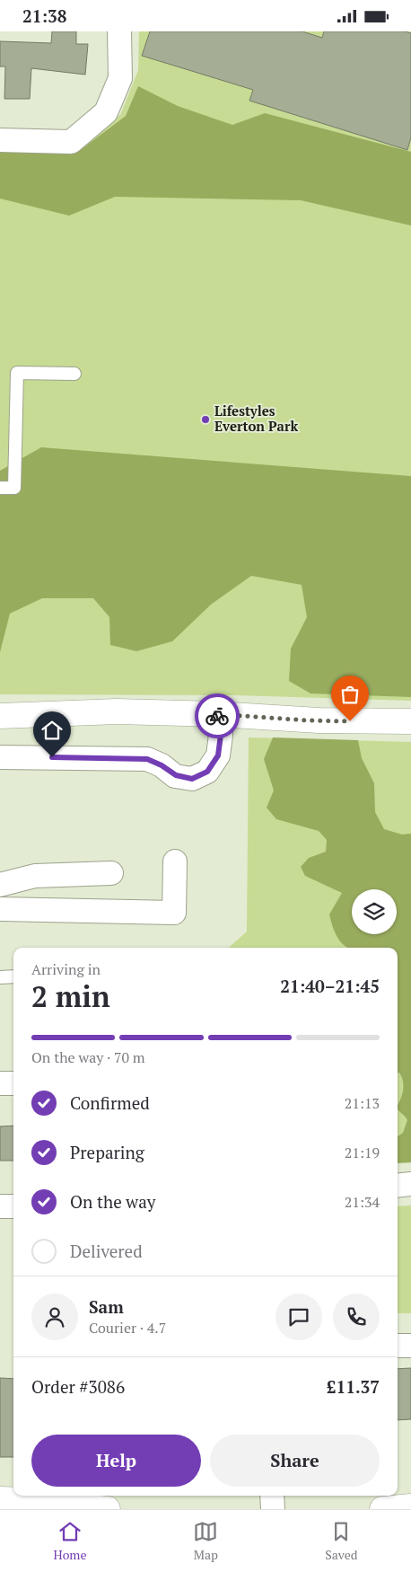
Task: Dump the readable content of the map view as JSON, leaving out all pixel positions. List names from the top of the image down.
{
  "places": ["Lifestyles Everton Park"],
  "page": {
    "status": "21:38",
    "heading": ["2 min", "Arriving in", "21:40–21:45"],
    "panel": [
      "Sam",
      "Courier · 4.7",
      "Order #3086",
      "£11.37"
    ],
    "bar": "On the way · 70 m",
    "list": [
      ["Confirmed", "21:13"],
      ["Preparing", "21:19"],
      ["On the way", "21:34"],
      "Delivered"
    ],
    "buttons": ["Help", "Share"],
    "tabs": ["Home", "Map", "Saved"]
  }
}
